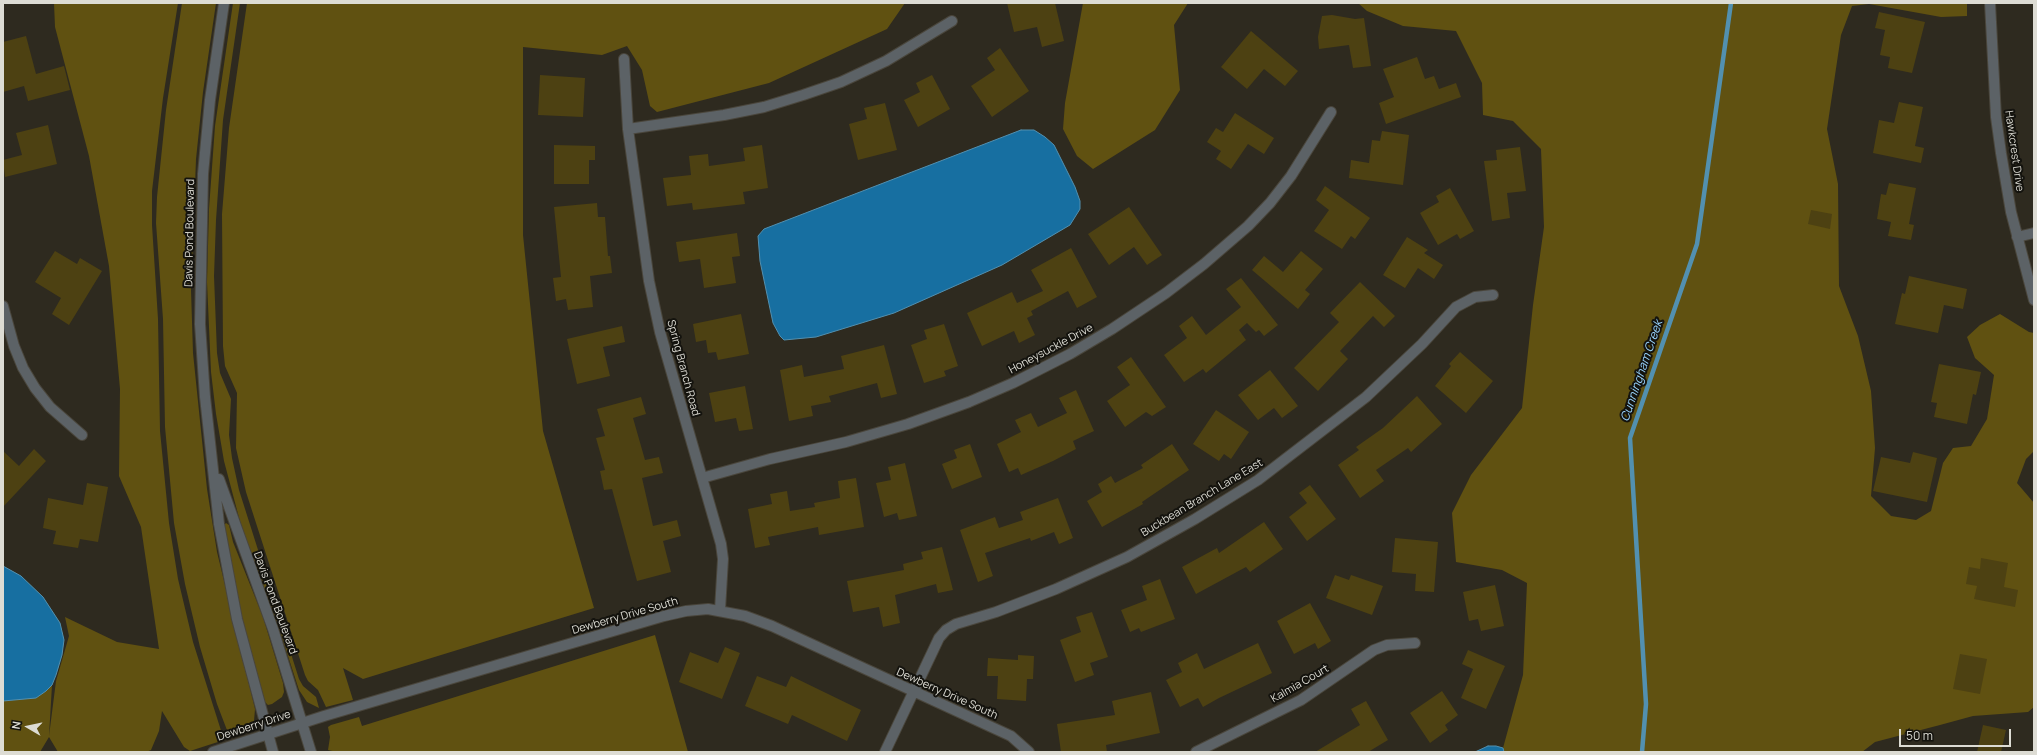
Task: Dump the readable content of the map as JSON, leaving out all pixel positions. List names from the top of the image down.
{
  "streets": {
    "street": [
      "Hawkcrest Drive",
      "Davis Pond Boulevard",
      "Honeysuckle Drive",
      "Spring Branch Road",
      "Buckbean Branch Lane East",
      "Dewberry Drive South",
      "Kalmia Court",
      "Dewberry Drive"
    ]
  },
  "crossings": [
    ["Davis Pond Boulevard", "Dewberry Drive South"],
    ["Davis Pond Boulevard", "Dewberry Drive"],
    ["Honeysuckle Drive", "Spring Branch Road"],
    ["Spring Branch Road", "Dewberry Drive South"],
    ["Buckbean Branch Lane East", "Dewberry Drive South"],
    ["Dewberry Drive South", "Dewberry Drive"]
  ],
  "water": ["Cunningham Creek"],
  "scale_bar": "50 m",
  "north": "left"
}
